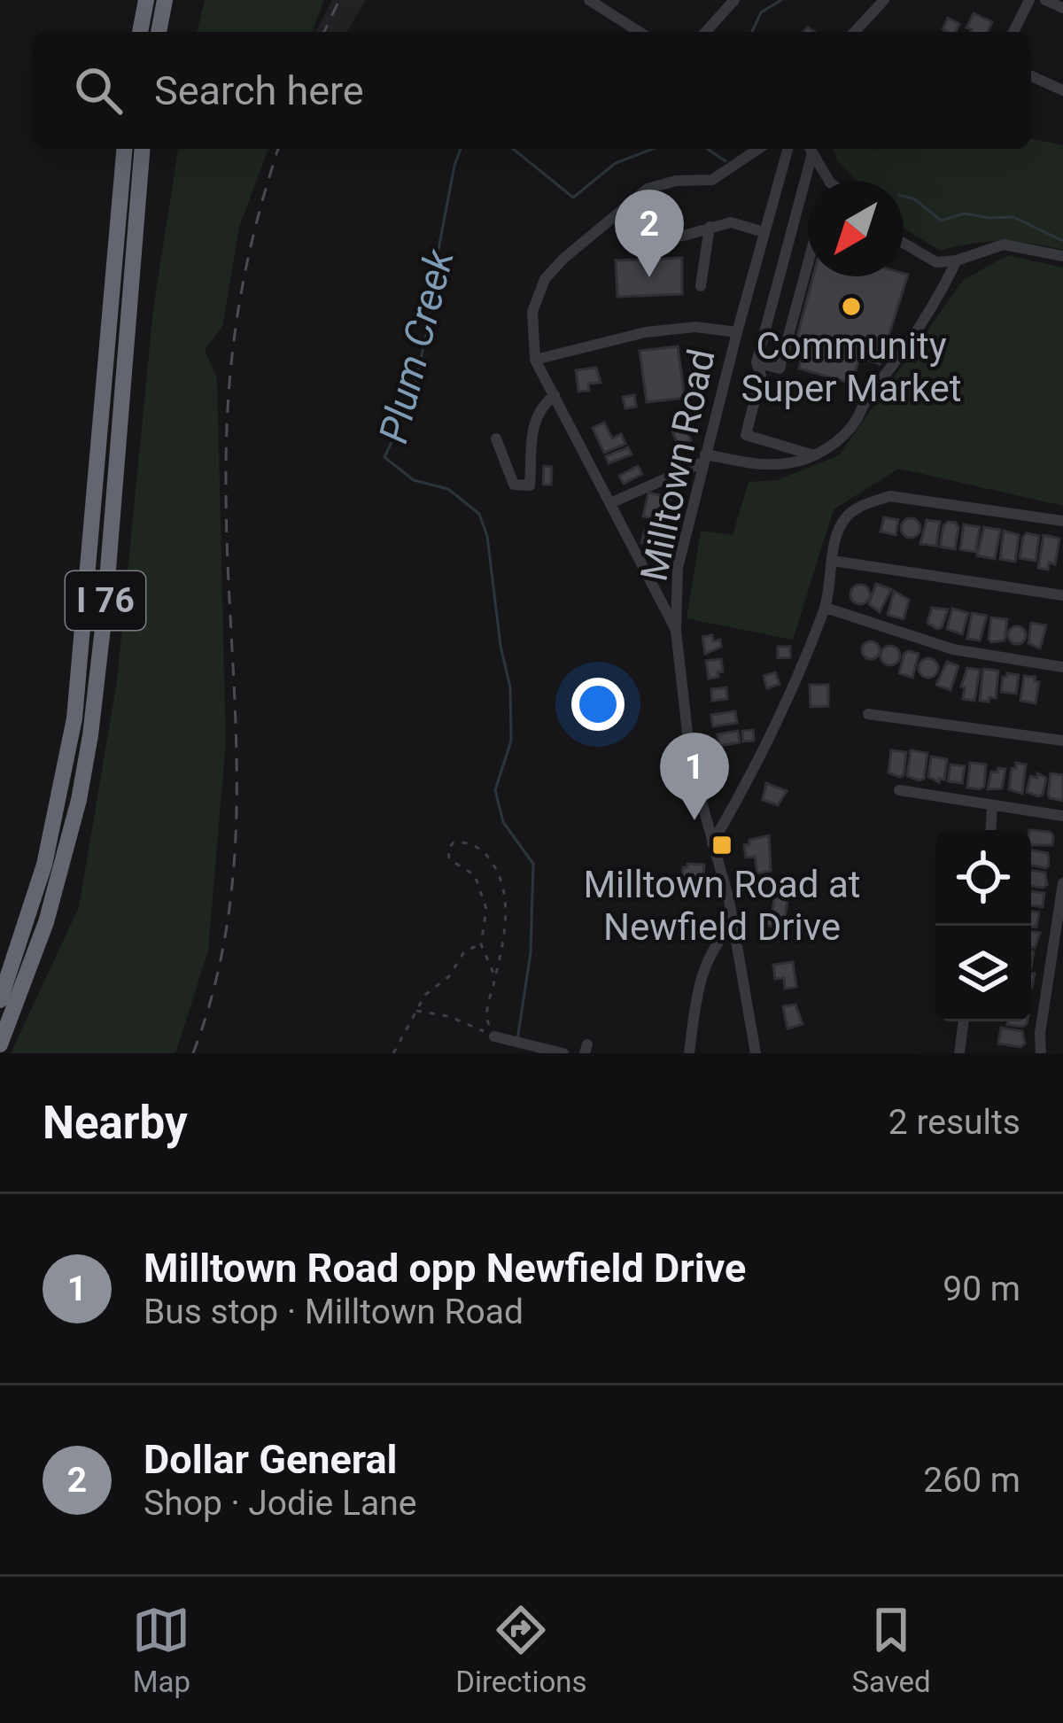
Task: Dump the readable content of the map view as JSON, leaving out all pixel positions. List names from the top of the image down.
{
  "streets": {
    "highway": ["I 76"],
    "street": ["Milltown Road"]
  },
  "water": ["Plum Creek"],
  "places": {
    "other": ["Community Super Market"],
    "transit": ["Milltown Road at Newfield Drive"]
  },
  "north": "bottom left",
  "page": {
    "search": "Search here",
    "pins": ["2", "1"],
    "heading": ["Nearby", "2 results"],
    "list": [
      {
        "mark": "1",
        "name": "Milltown Road opp Newfield Drive",
        "note": "Bus stop · Milltown Road",
        "value": "90 m"
      },
      {
        "mark": "2",
        "name": "Dollar General",
        "note": "Shop · Jodie Lane",
        "value": "260 m"
      }
    ],
    "nav": ["Map", "Directions", "Saved"]
  }
}
